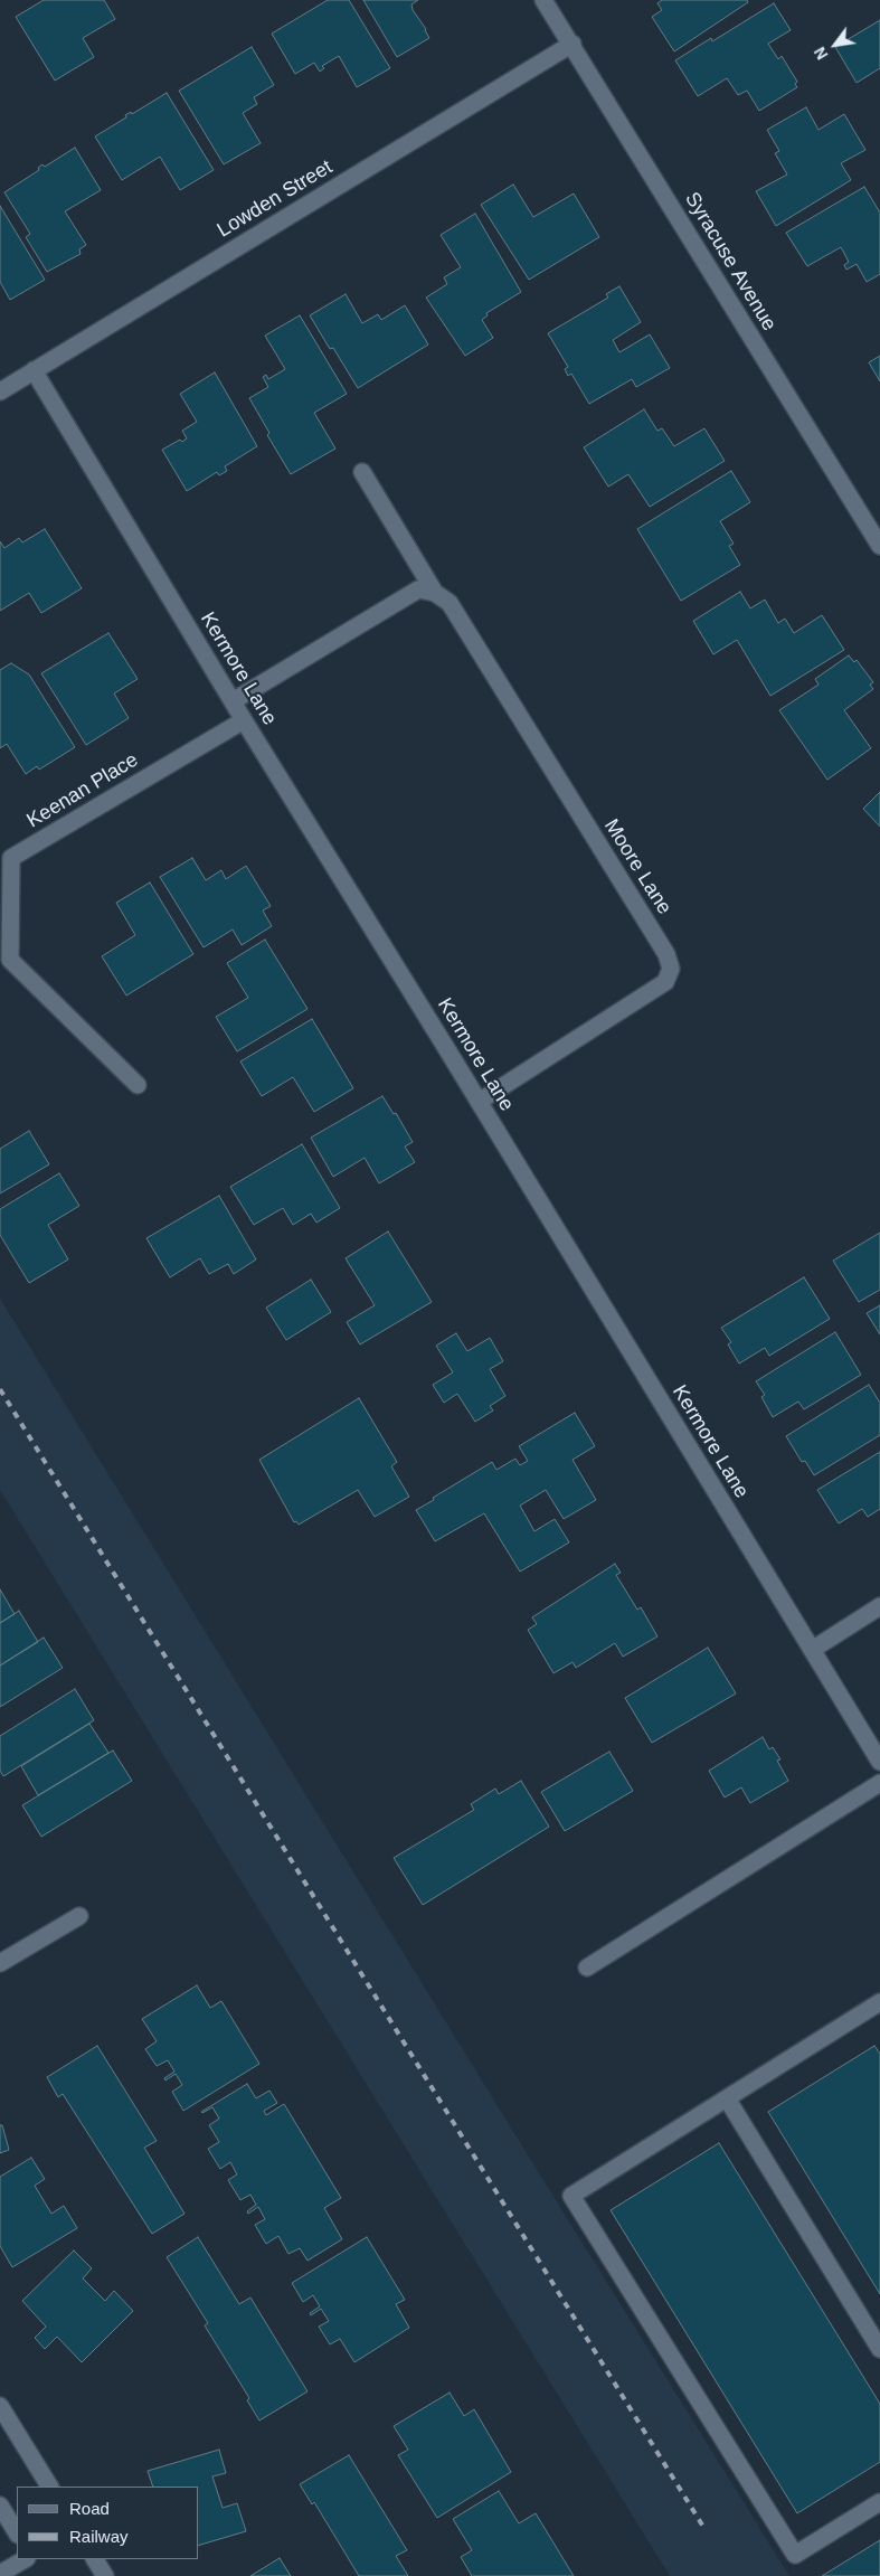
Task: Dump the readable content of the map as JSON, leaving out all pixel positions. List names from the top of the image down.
{
  "streets": {
    "street": [
      "Lowden Street",
      "Syracuse Avenue",
      "Kermore Lane",
      "Keenan Place",
      "Moore Lane"
    ]
  },
  "crossings": [
    ["Lowden Street", "Syracuse Avenue"],
    ["Lowden Street", "Kermore Lane"],
    ["Kermore Lane", "Keenan Place"],
    ["Kermore Lane", "Moore Lane"]
  ],
  "legend": ["Road", "Railway"],
  "north": "bottom left"
}
